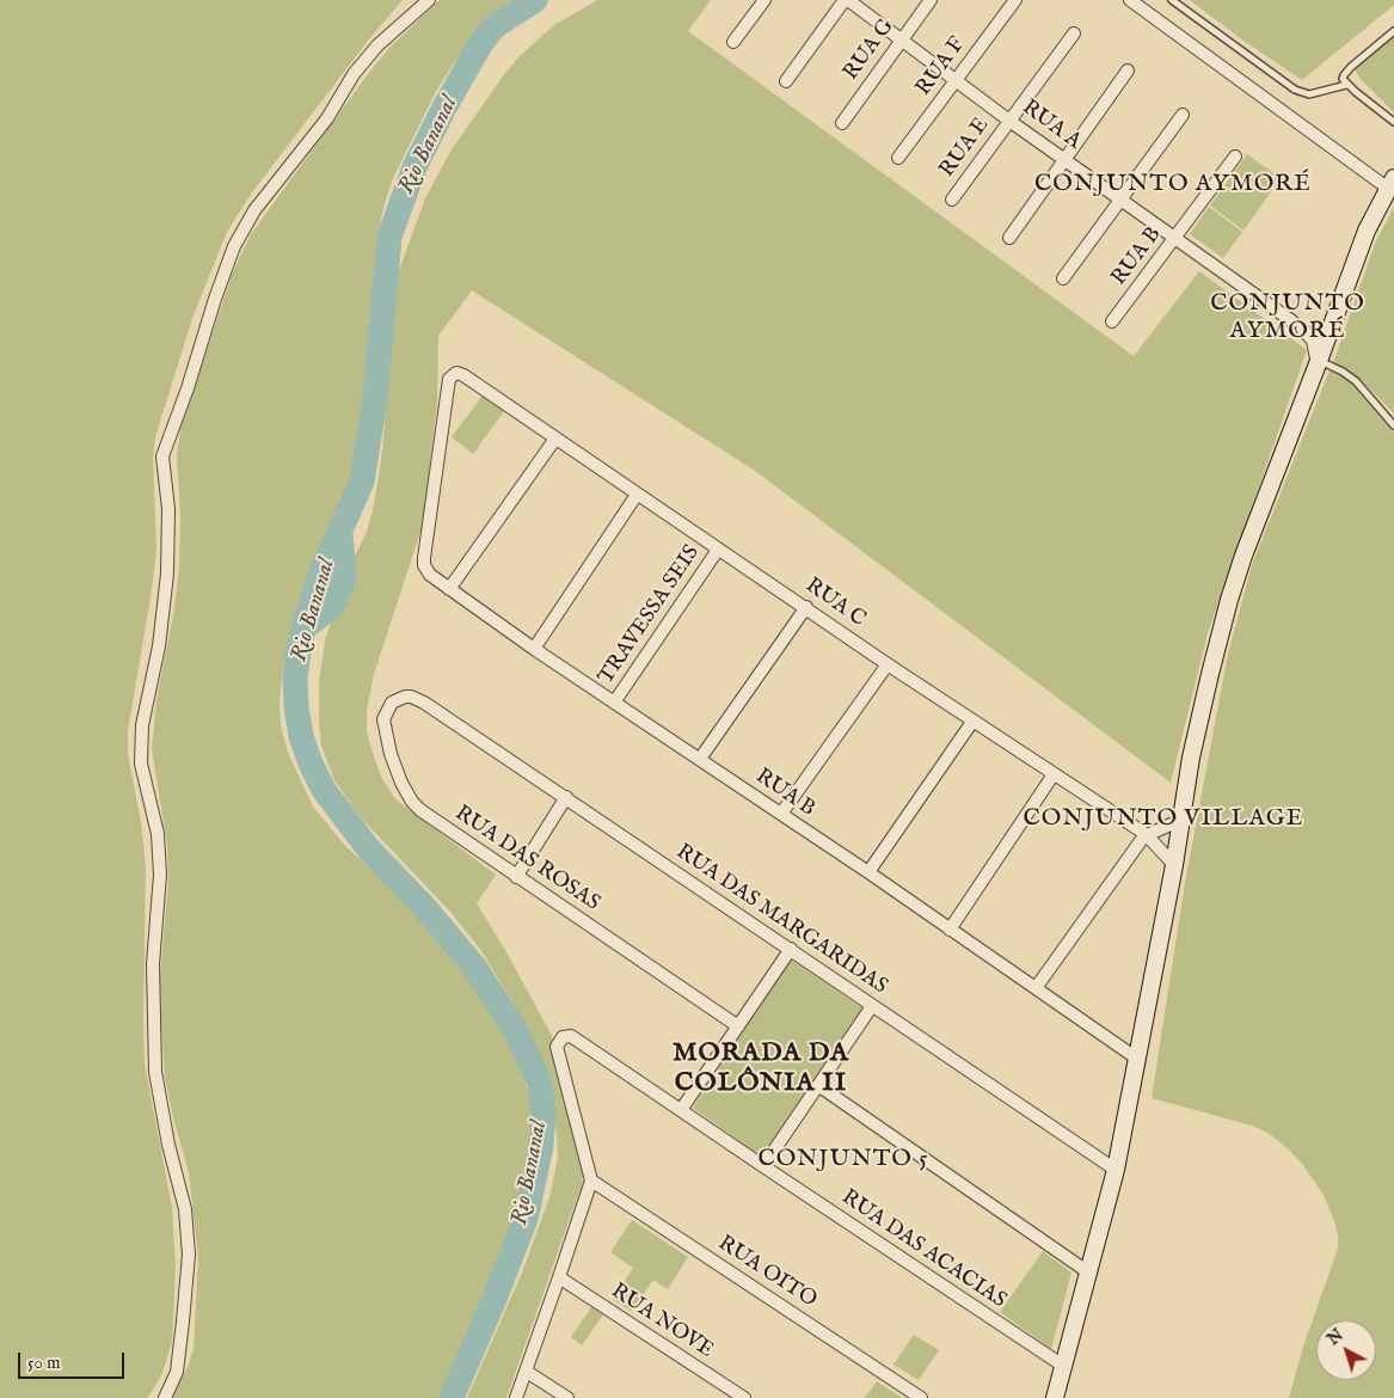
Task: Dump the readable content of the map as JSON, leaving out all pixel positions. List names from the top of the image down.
{
  "streets": {
    "street": [
      "RUA G",
      "RUA F",
      "RUA A",
      "RUA E",
      "RUA B",
      "RUA C",
      "TRAVESSA SEIS",
      "RUA DAS ROSAS",
      "RUA DAS MARGARIDAS",
      "RUA DAS ACACIAS",
      "RUA OITO",
      "RUA NOVE"
    ]
  },
  "crossings": [
    ["RUA G", "RUA A"],
    ["RUA F", "RUA A"],
    ["RUA A", "RUA E"],
    ["RUA A", "RUA B"],
    ["RUA B", "RUA C"],
    ["RUA B", "TRAVESSA SEIS"],
    ["RUA C", "TRAVESSA SEIS"],
    ["RUA DAS ROSAS", "RUA DAS MARGARIDAS"],
    ["RUA DAS ACACIAS", "RUA OITO"]
  ],
  "districts": [
    "CONJUNTO AYMORÉ",
    "CONJUNTO AYMORÉ",
    "CONJUNTO VILLAGE",
    "MORADA DA COLÔNIA II",
    "CONJUNTO 5"
  ],
  "water": ["Rio Bananal"],
  "scale_bar": "50 m",
  "north": "top left"
}
